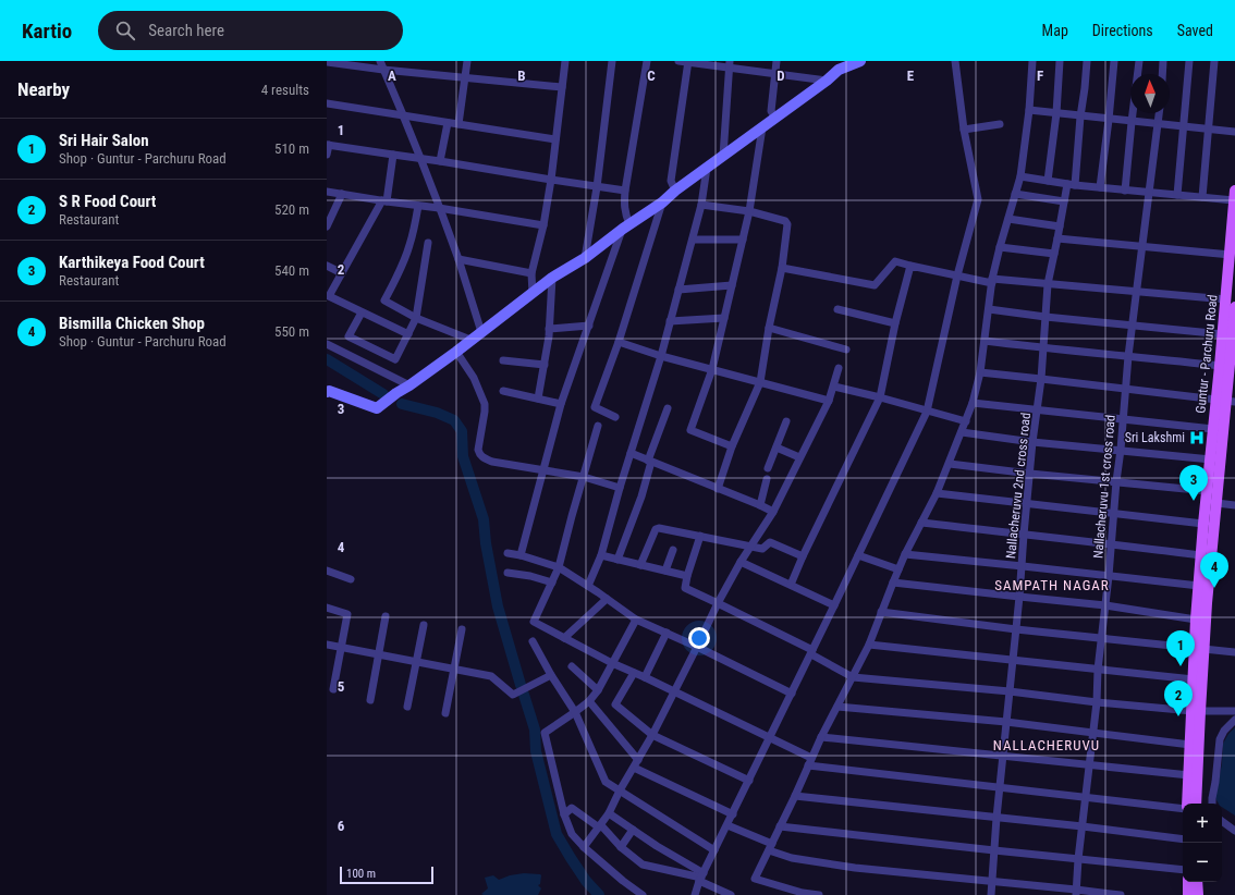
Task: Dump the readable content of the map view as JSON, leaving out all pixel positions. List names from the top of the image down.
{
  "streets": {
    "main road": ["Guntur - Parchuru Road"],
    "street": ["Nallacheruvu 2nd cross road", "Nallacheruvu 1st cross road"]
  },
  "districts": ["SAMPATH NAGAR", "NALLACHERUVU"],
  "places": {
    "hospital": ["Sri Lakshmi"]
  },
  "scale_bar": "100 m",
  "north": "top",
  "page": {
    "header": "Kartio",
    "search": "Search here",
    "nav": ["Map", "Directions", "Saved"],
    "heading": ["Nearby", "4 results"],
    "list": [
      {
        "mark": "1",
        "name": "Sri Hair Salon",
        "note": "Shop · Guntur - Parchuru Road",
        "value": "510 m"
      },
      {
        "mark": "2",
        "name": "S R Food Court",
        "note": "Restaurant",
        "value": "520 m"
      },
      {
        "mark": "3",
        "name": "Karthikeya Food Court",
        "note": "Restaurant",
        "value": "540 m"
      },
      {
        "mark": "4",
        "name": "Bismilla Chicken Shop",
        "note": "Shop · Guntur - Parchuru Road",
        "value": "550 m"
      }
    ],
    "pins": [
      "3",
      "4",
      "1",
      "2"
    ],
    "map_buttons": ["+", "−"],
    "scale": "100 m"
  },
  "grid": {
    "columns": [
      "A",
      "B",
      "C",
      "D",
      "E",
      "F"
    ],
    "rows": [
      "1",
      "2",
      "3",
      "4",
      "5",
      "6"
    ]
  }
}
